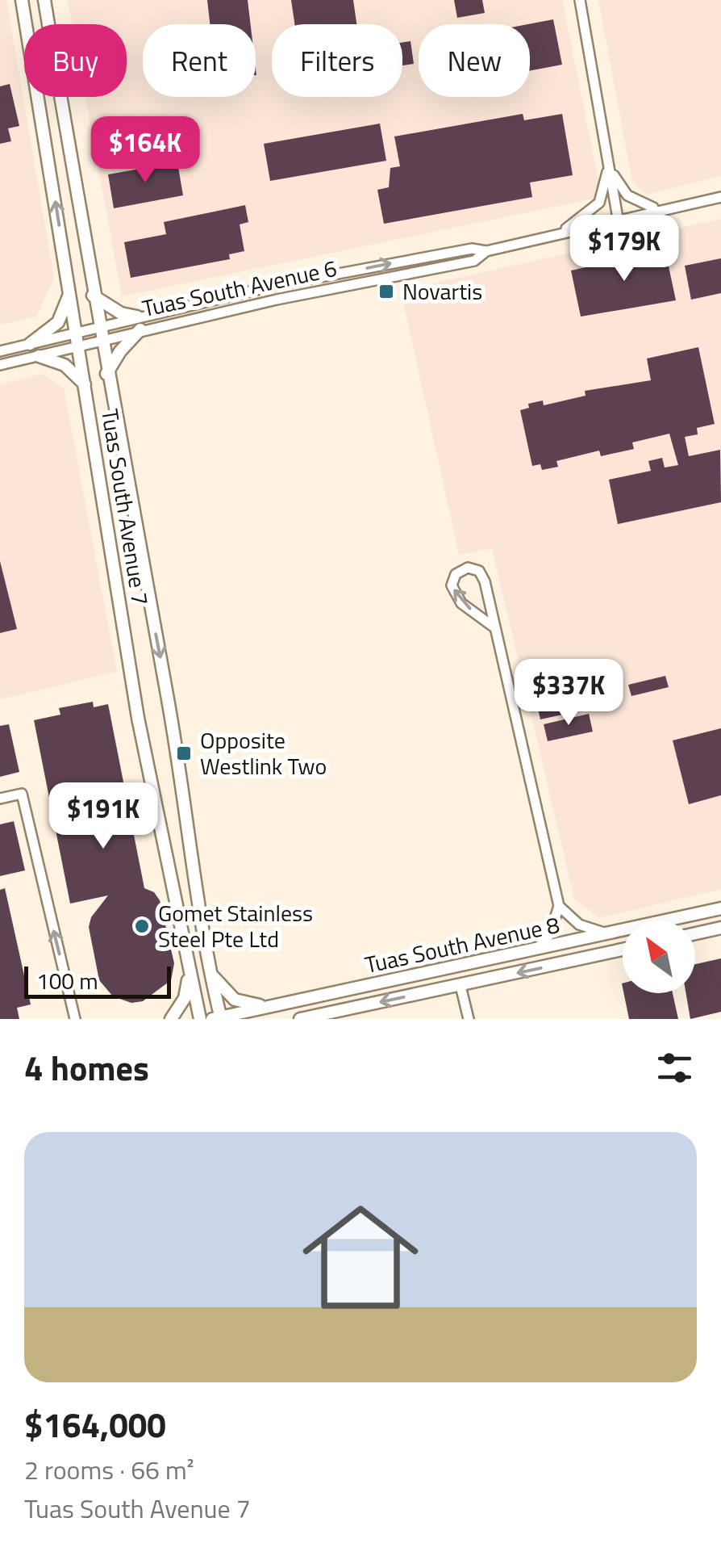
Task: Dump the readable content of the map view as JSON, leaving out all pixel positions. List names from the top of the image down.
{
  "streets": {
    "street": ["Tuas South Avenue 6", "Tuas South Avenue 7", "Tuas South Avenue 8"]
  },
  "crossings": [
    ["Tuas South Avenue 6", "Tuas South Avenue 7"],
    ["Tuas South Avenue 7", "Tuas South Avenue 8"]
  ],
  "places": {
    "transit": ["Novartis", "Opposite Westlink Two"],
    "other": ["Gomet Stainless Steel Pte Ltd"]
  },
  "scale_bar": "100 m",
  "north": "top left",
  "page": {
    "chip": [
      "Buy",
      "Rent",
      "Filters",
      "New"
    ],
    "price": [
      "$164K",
      "$179K",
      "$337K",
      "$191K"
    ],
    "scale": "100 m",
    "heading": "4 homes",
    "list": [
      {
        "name": "$164,000",
        "note": "2 rooms · 66 m² · Tuas South Avenue 7"
      }
    ]
  }
}
